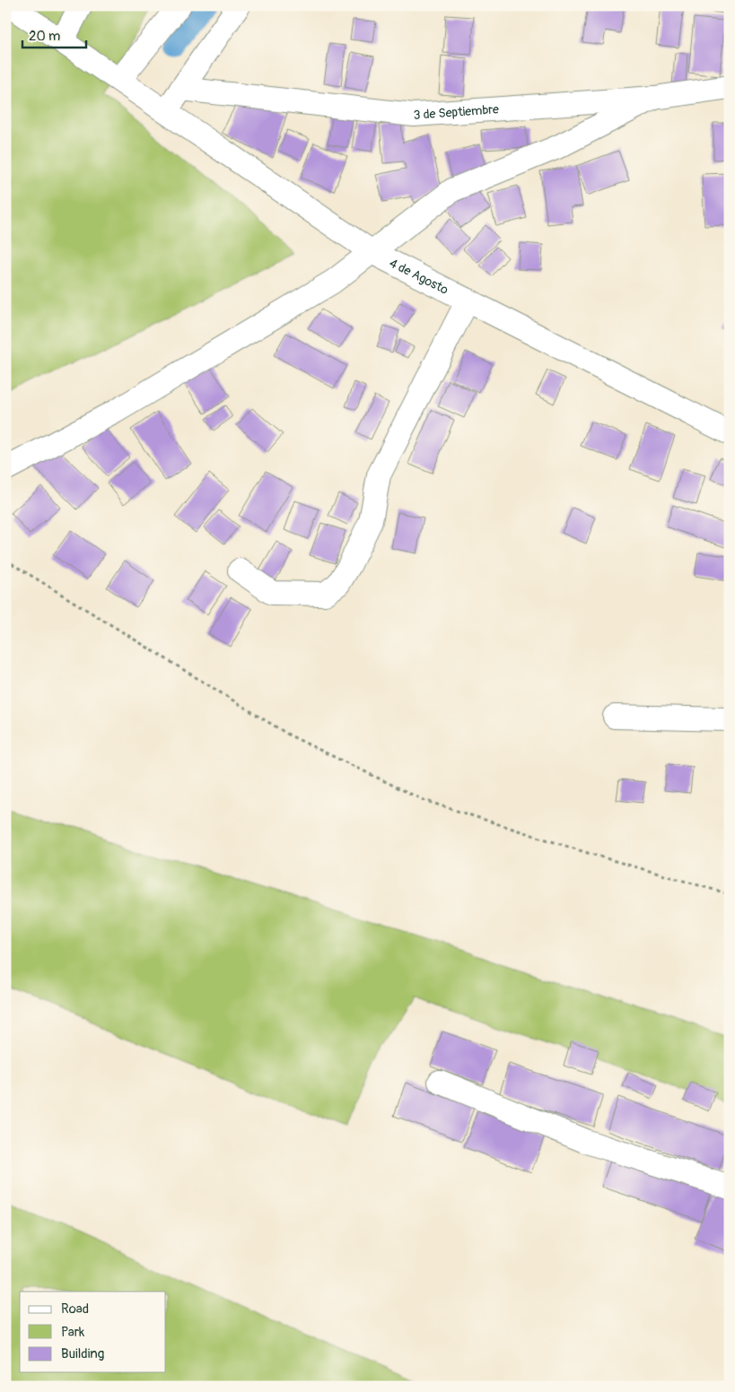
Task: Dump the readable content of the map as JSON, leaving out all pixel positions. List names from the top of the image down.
{
  "streets": {
    "street": ["3 de Septiembre", "4 de Agosto"]
  },
  "legend": ["Road", "Park", "Building"],
  "scale_bar": "20 m"
}
